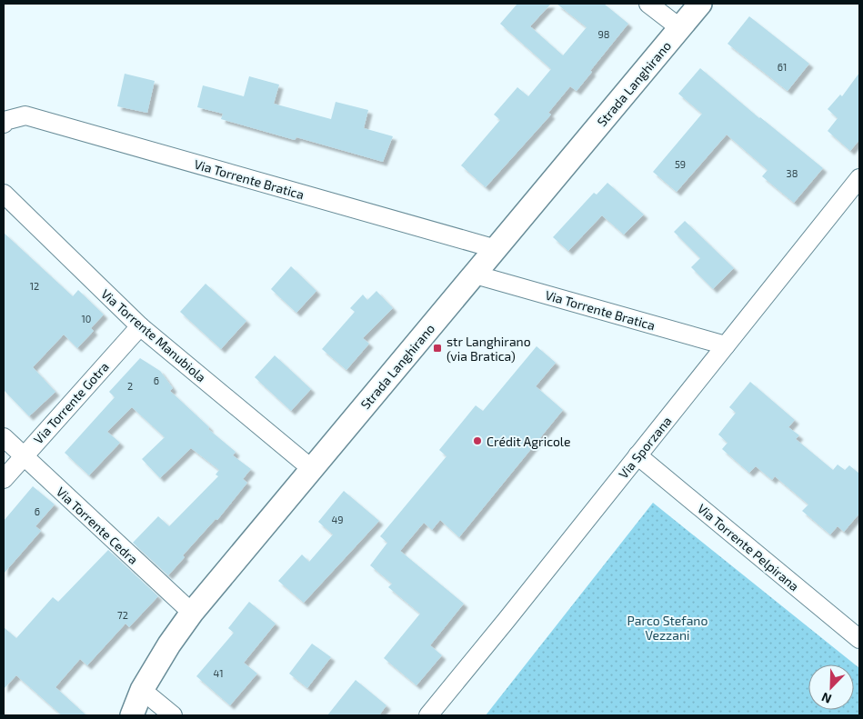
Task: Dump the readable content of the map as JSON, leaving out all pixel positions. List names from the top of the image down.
{
  "streets": {
    "street": [
      "Strada Langhirano",
      "Via Torrente Bratica",
      "Via Torrente Manubiola",
      "Via Torrente Gotra",
      "Via Sporzana",
      "Via Torrente Cedra",
      "Via Torrente Pelpirana"
    ]
  },
  "crossings": [
    ["Strada Langhirano", "Via Torrente Bratica"],
    ["Strada Langhirano", "Via Torrente Manubiola"],
    ["Strada Langhirano", "Via Torrente Cedra"],
    ["Via Torrente Bratica", "Via Sporzana"],
    ["Via Torrente Manubiola", "Via Torrente Gotra"],
    ["Via Torrente Gotra", "Via Torrente Cedra"],
    ["Via Sporzana", "Via Torrente Pelpirana"]
  ],
  "parks": ["Parco Stefano Vezzani"],
  "places": {
    "transit": ["str Langhirano (via Bratica)"],
    "other": ["Crédit Agricole"]
  },
  "house_numbers": [
    "98",
    "61",
    "59",
    "38",
    "12",
    "10",
    "6",
    "2",
    "6",
    "49",
    "72",
    "41"
  ],
  "north": "bottom left"
}
